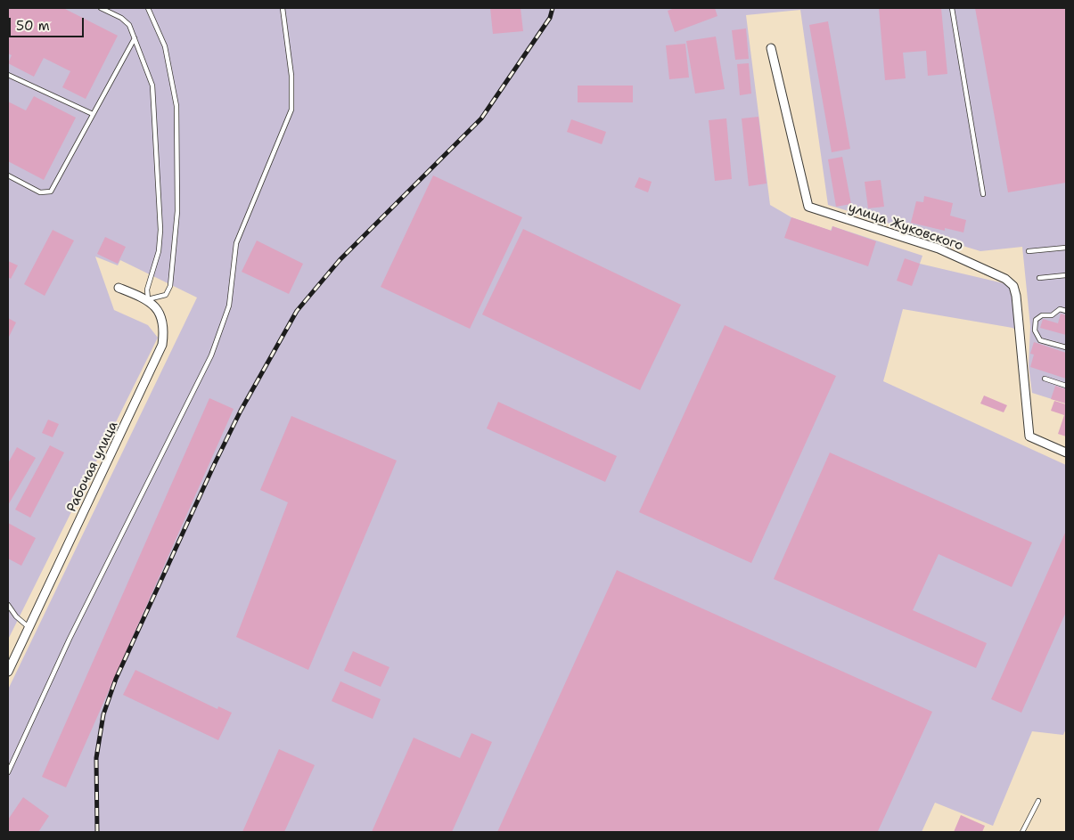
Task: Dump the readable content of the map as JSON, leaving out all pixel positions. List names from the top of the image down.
{
  "streets": {
    "street": ["улица Жуковского", "Рабочая улица"]
  },
  "scale_bar": "50 m"
}
